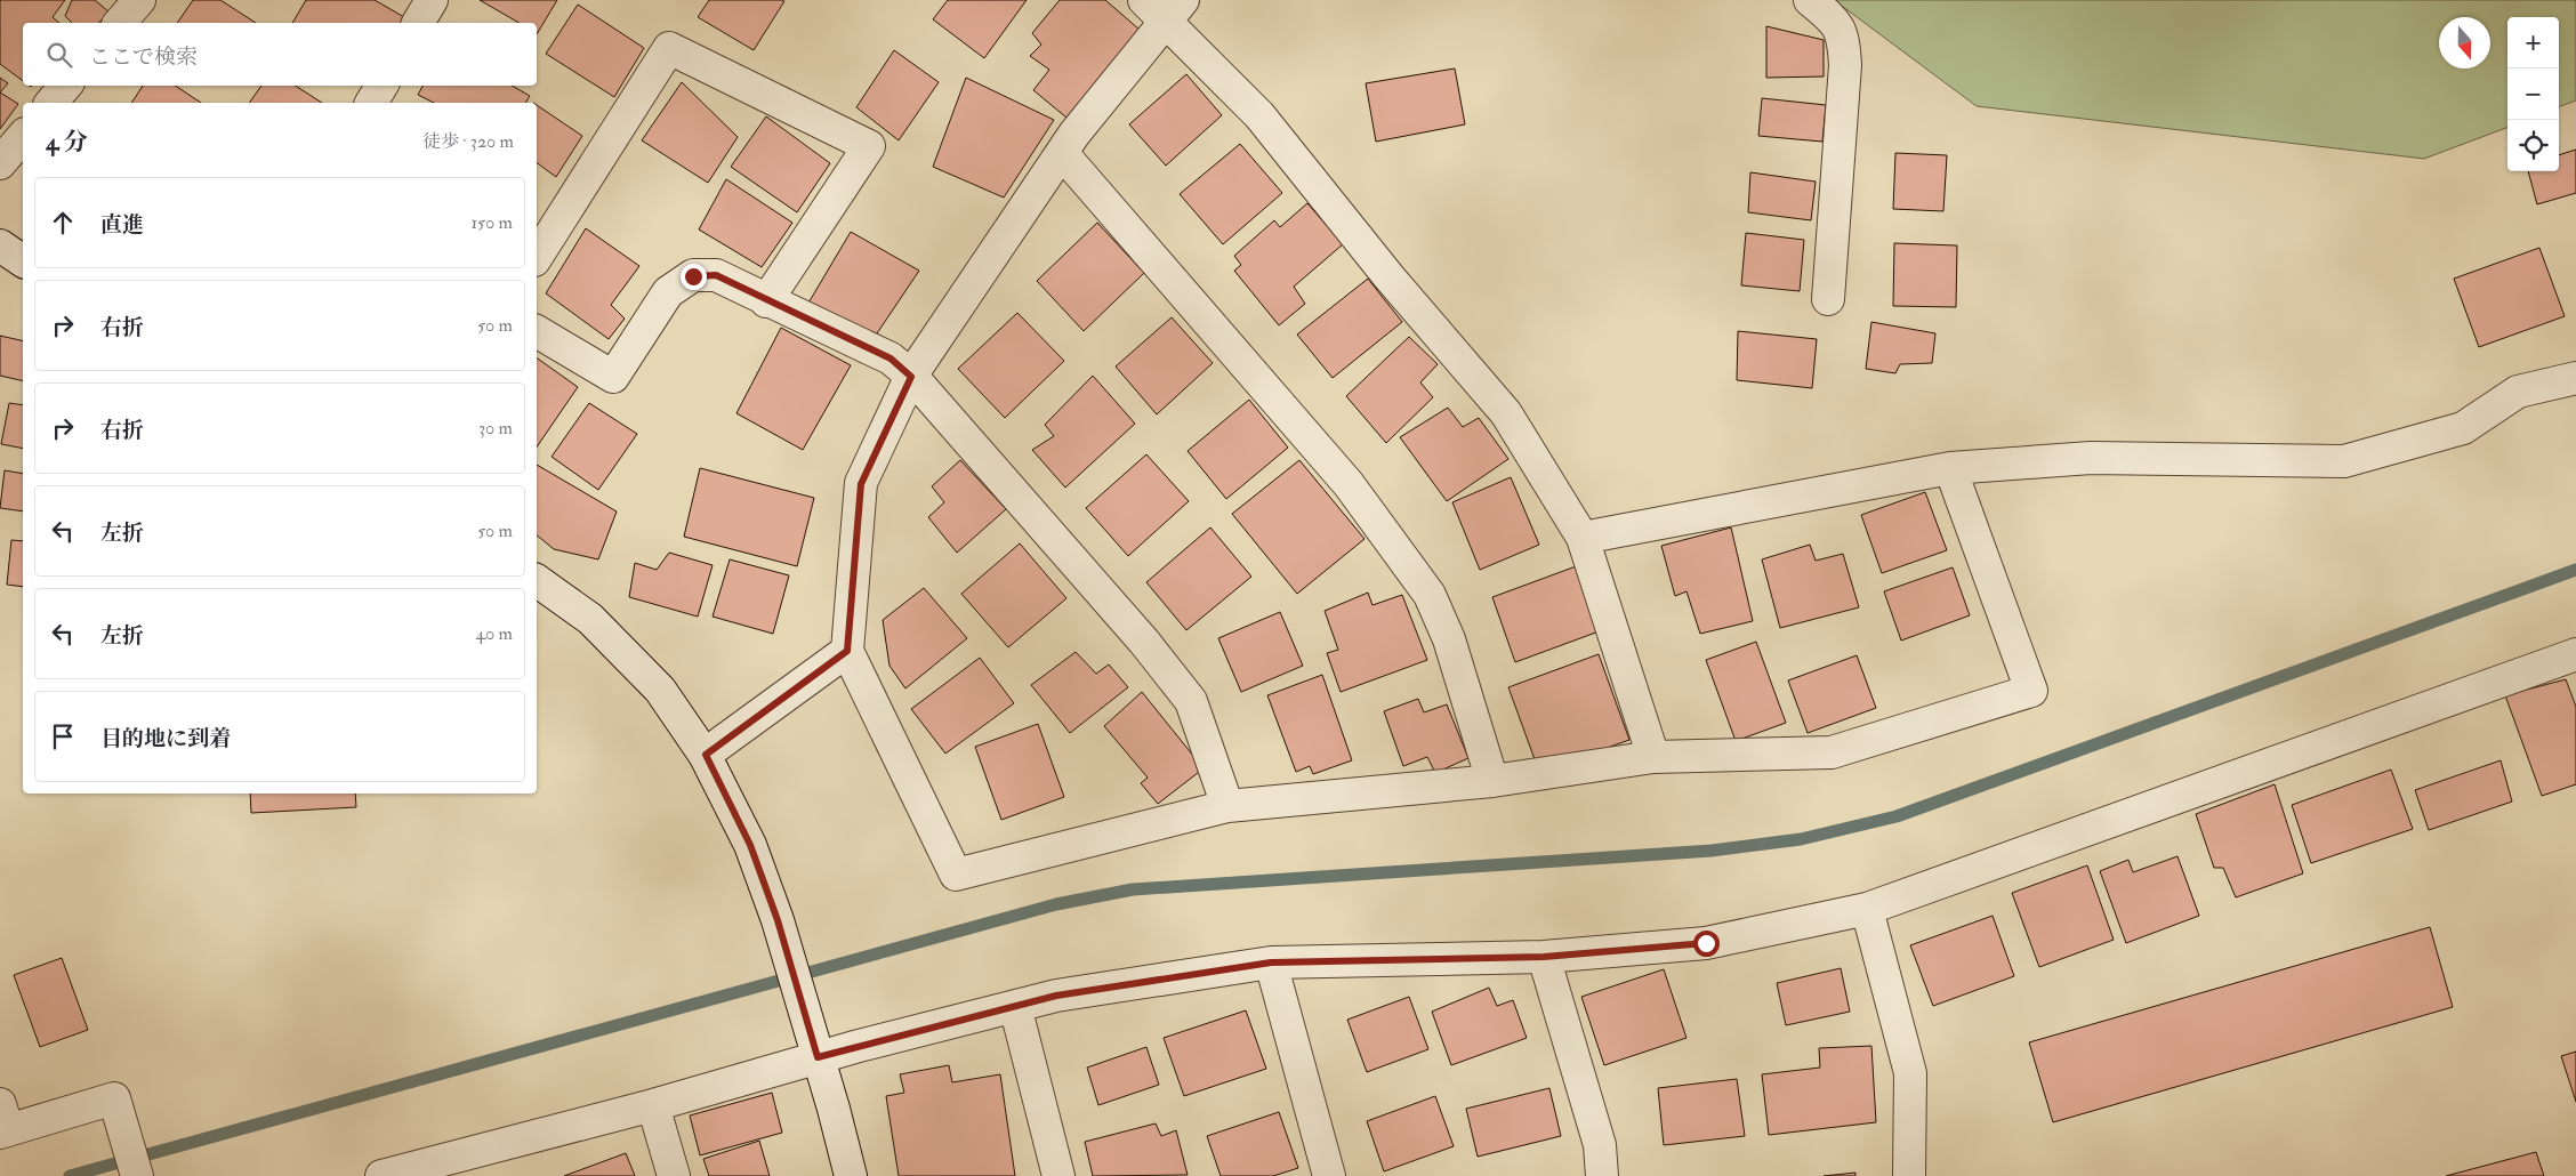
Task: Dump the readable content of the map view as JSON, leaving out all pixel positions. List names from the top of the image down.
{
  "north": "bottom",
  "page": {
    "map_buttons": ["+", "−"],
    "search": "ここで検索",
    "heading": ["4 分", "徒歩 · 320 m"],
    "list": [
      ["直進", "150 m"],
      ["右折", "50 m"],
      ["右折", "30 m"],
      ["左折", "50 m"],
      ["左折", "40 m"],
      "目的地に到着"
    ]
  }
}
